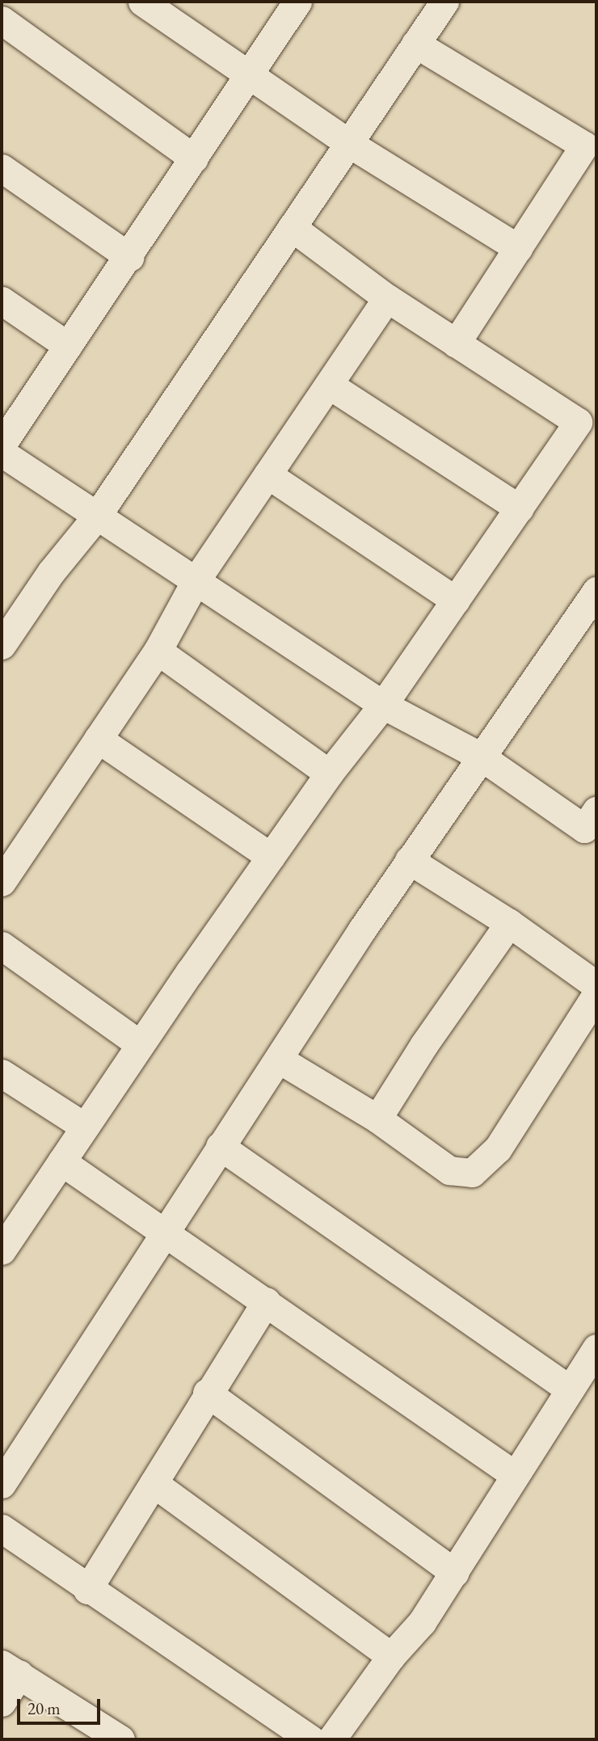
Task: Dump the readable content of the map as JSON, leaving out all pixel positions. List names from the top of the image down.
{
  "scale_bar": "20 m"
}
